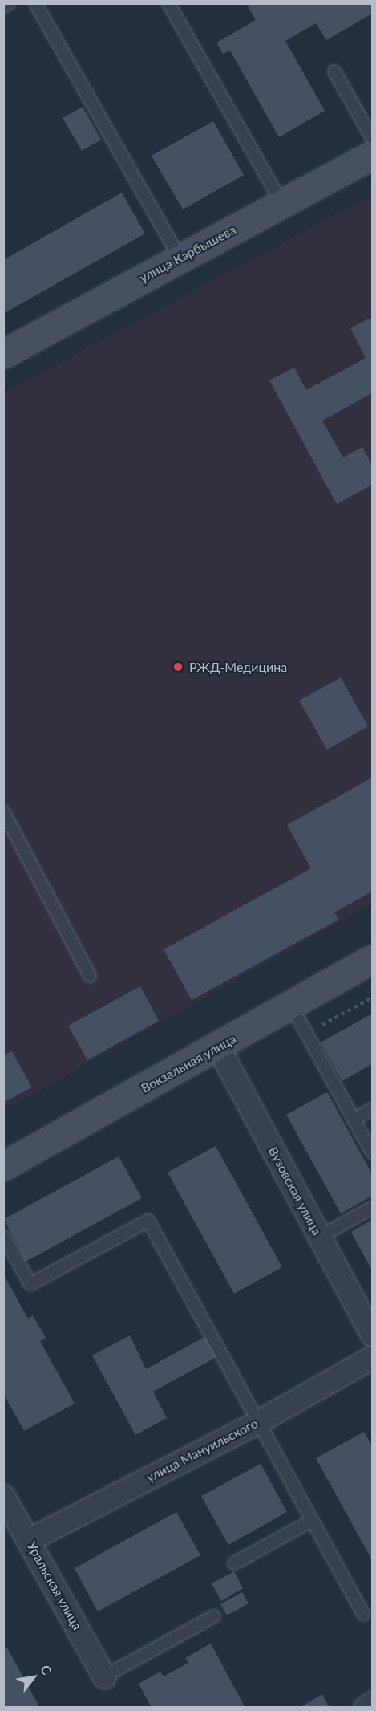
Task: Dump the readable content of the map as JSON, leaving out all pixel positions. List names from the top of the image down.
{
  "streets": {
    "street": [
      "улица Карбышева",
      "Вокзальная улица",
      "Вузовская улица",
      "улица Мануильского",
      "Уральская улица"
    ]
  },
  "crossings": [
    ["Вокзальная улица", "Вузовская улица"],
    ["улица Мануильского", "Уральская улица"]
  ],
  "places": ["РЖД-Медицина"],
  "north": "top right"
}
